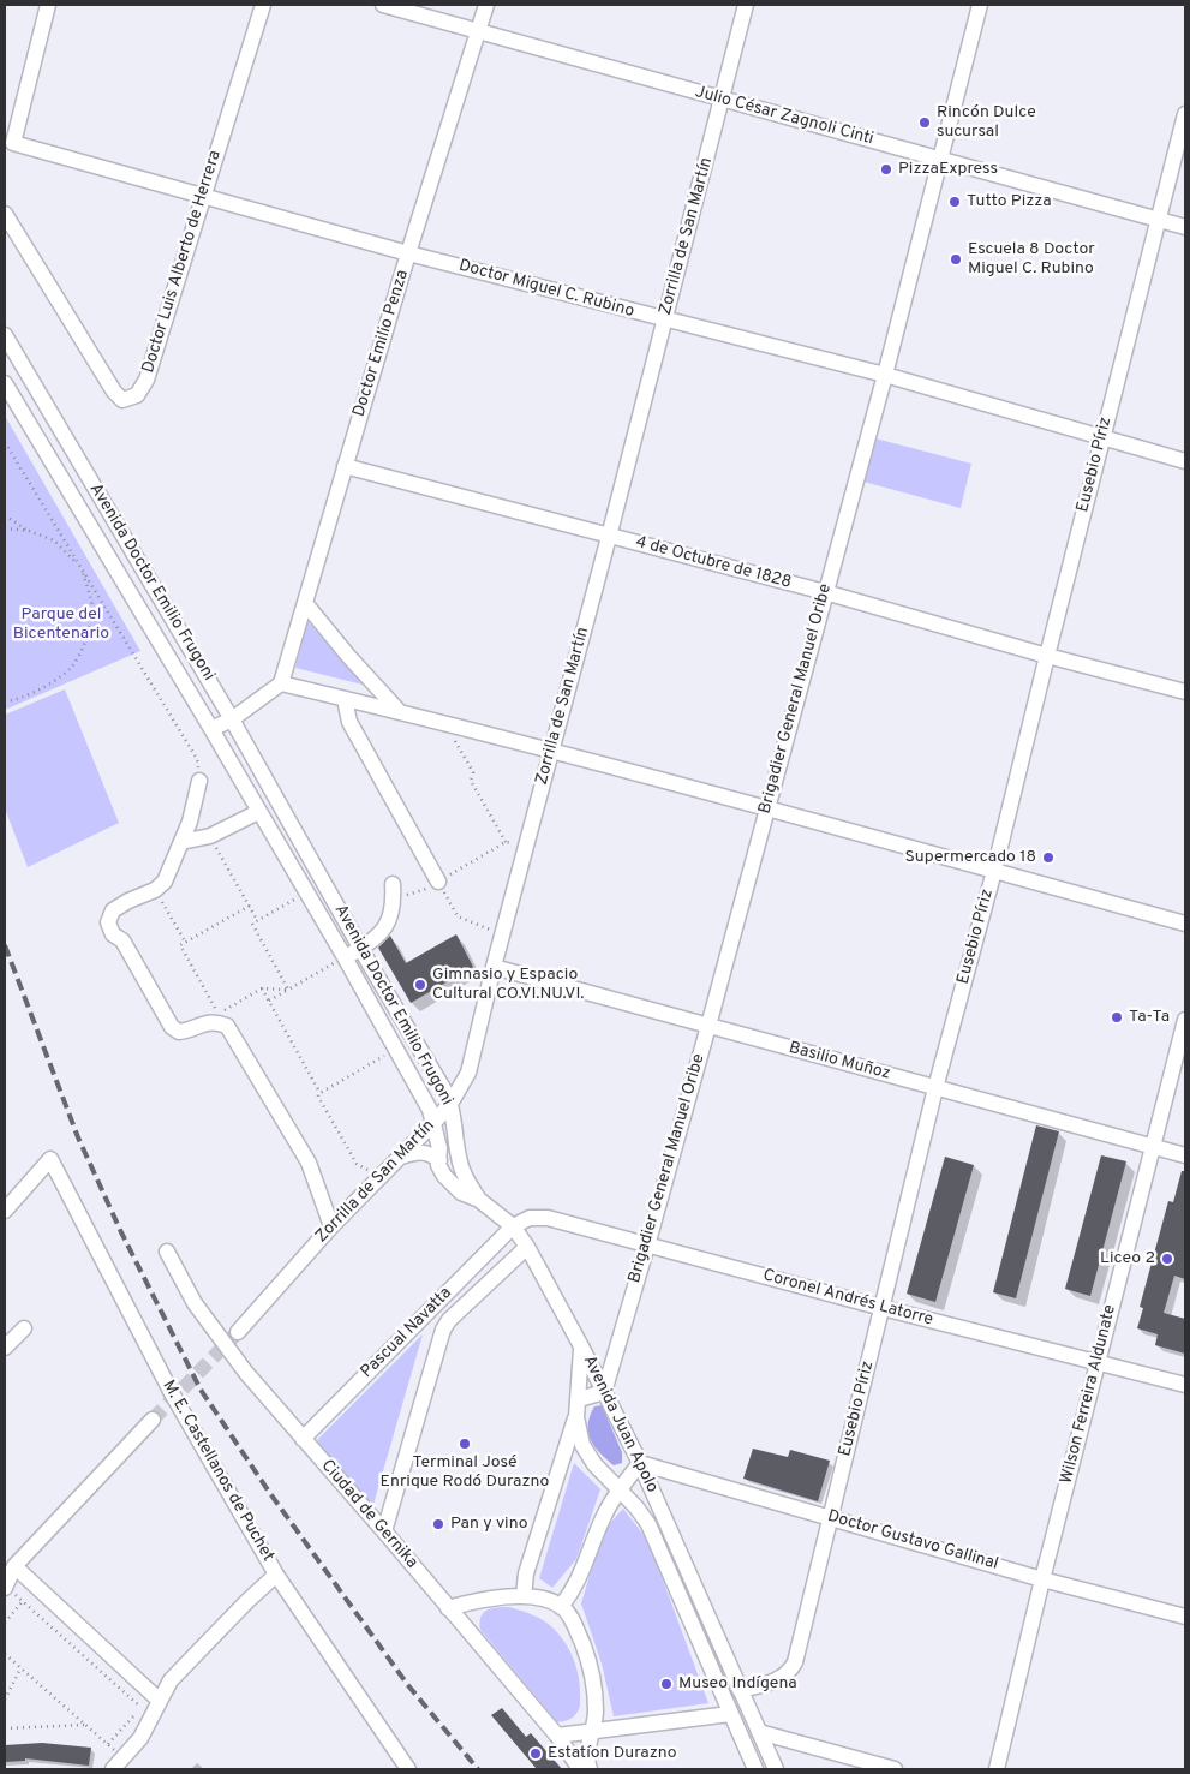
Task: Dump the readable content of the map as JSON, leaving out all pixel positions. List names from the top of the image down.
{
  "streets": {
    "street": [
      "Julio César Zagnoli Cinti",
      "Zorrilla de San Martín",
      "Doctor Luis Alberto de Herrera",
      "Doctor Miguel C. Rubino",
      "Doctor Emilio Penza",
      "Eusebio Píriz",
      "4 de Octubre de 1828",
      "Avenida Doctor Emilio Frugoni",
      "Brigadier General Manuel Oribe",
      "Basilio Muñoz",
      "Coronel Andrés Latorre",
      "Pascual Navatta",
      "Wilson Ferreira Aldunate",
      "Avenida Juan Apolo",
      "M. E. Castellanos de Puchet",
      "Ciudad de Gernika",
      "Doctor Gustavo Gallinal"
    ]
  },
  "crossings": [
    ["Julio César Zagnoli Cinti", "Zorrilla de San Martín"],
    ["Julio César Zagnoli Cinti", "Doctor Emilio Penza"],
    ["Julio César Zagnoli Cinti", "Eusebio Píriz"],
    ["Julio César Zagnoli Cinti", "Brigadier General Manuel Oribe"],
    ["Zorrilla de San Martín", "Doctor Miguel C. Rubino"],
    ["Zorrilla de San Martín", "4 de Octubre de 1828"],
    ["Zorrilla de San Martín", "Avenida Doctor Emilio Frugoni"],
    ["Zorrilla de San Martín", "Basilio Muñoz"],
    ["Doctor Luis Alberto de Herrera", "Doctor Miguel C. Rubino"],
    ["Doctor Miguel C. Rubino", "Doctor Emilio Penza"],
    ["Doctor Miguel C. Rubino", "Eusebio Píriz"],
    ["Doctor Miguel C. Rubino", "Brigadier General Manuel Oribe"],
    ["Doctor Emilio Penza", "4 de Octubre de 1828"],
    ["Eusebio Píriz", "4 de Octubre de 1828"],
    ["Eusebio Píriz", "Basilio Muñoz"],
    ["Eusebio Píriz", "Coronel Andrés Latorre"],
    ["Eusebio Píriz", "Avenida Juan Apolo"],
    ["Eusebio Píriz", "Doctor Gustavo Gallinal"],
    ["4 de Octubre de 1828", "Brigadier General Manuel Oribe"],
    ["Brigadier General Manuel Oribe", "Basilio Muñoz"],
    ["Brigadier General Manuel Oribe", "Coronel Andrés Latorre"],
    ["Brigadier General Manuel Oribe", "Avenida Juan Apolo"],
    ["Basilio Muñoz", "Wilson Ferreira Aldunate"],
    ["Coronel Andrés Latorre", "Pascual Navatta"],
    ["Coronel Andrés Latorre", "Wilson Ferreira Aldunate"],
    ["Pascual Navatta", "Ciudad de Gernika"],
    ["Wilson Ferreira Aldunate", "Doctor Gustavo Gallinal"],
    ["Avenida Juan Apolo", "Doctor Gustavo Gallinal"]
  ],
  "parks": ["Parque del Bicentenario"],
  "places": [
    "Rincón Dulce sucursal",
    "PizzaExpress",
    "Tutto Pizza",
    "Escuela 8 Doctor Miguel C. Rubino",
    "Supermercado 18",
    "Gimnasio y Espacio Cultural CO.VI.NU.VI.",
    "Ta-Ta",
    "Liceo 2",
    "Terminal José Enrique Rodó Durazno",
    "Pan y vino",
    "Museo Indígena",
    "Estatíon Durazno"
  ]
}
